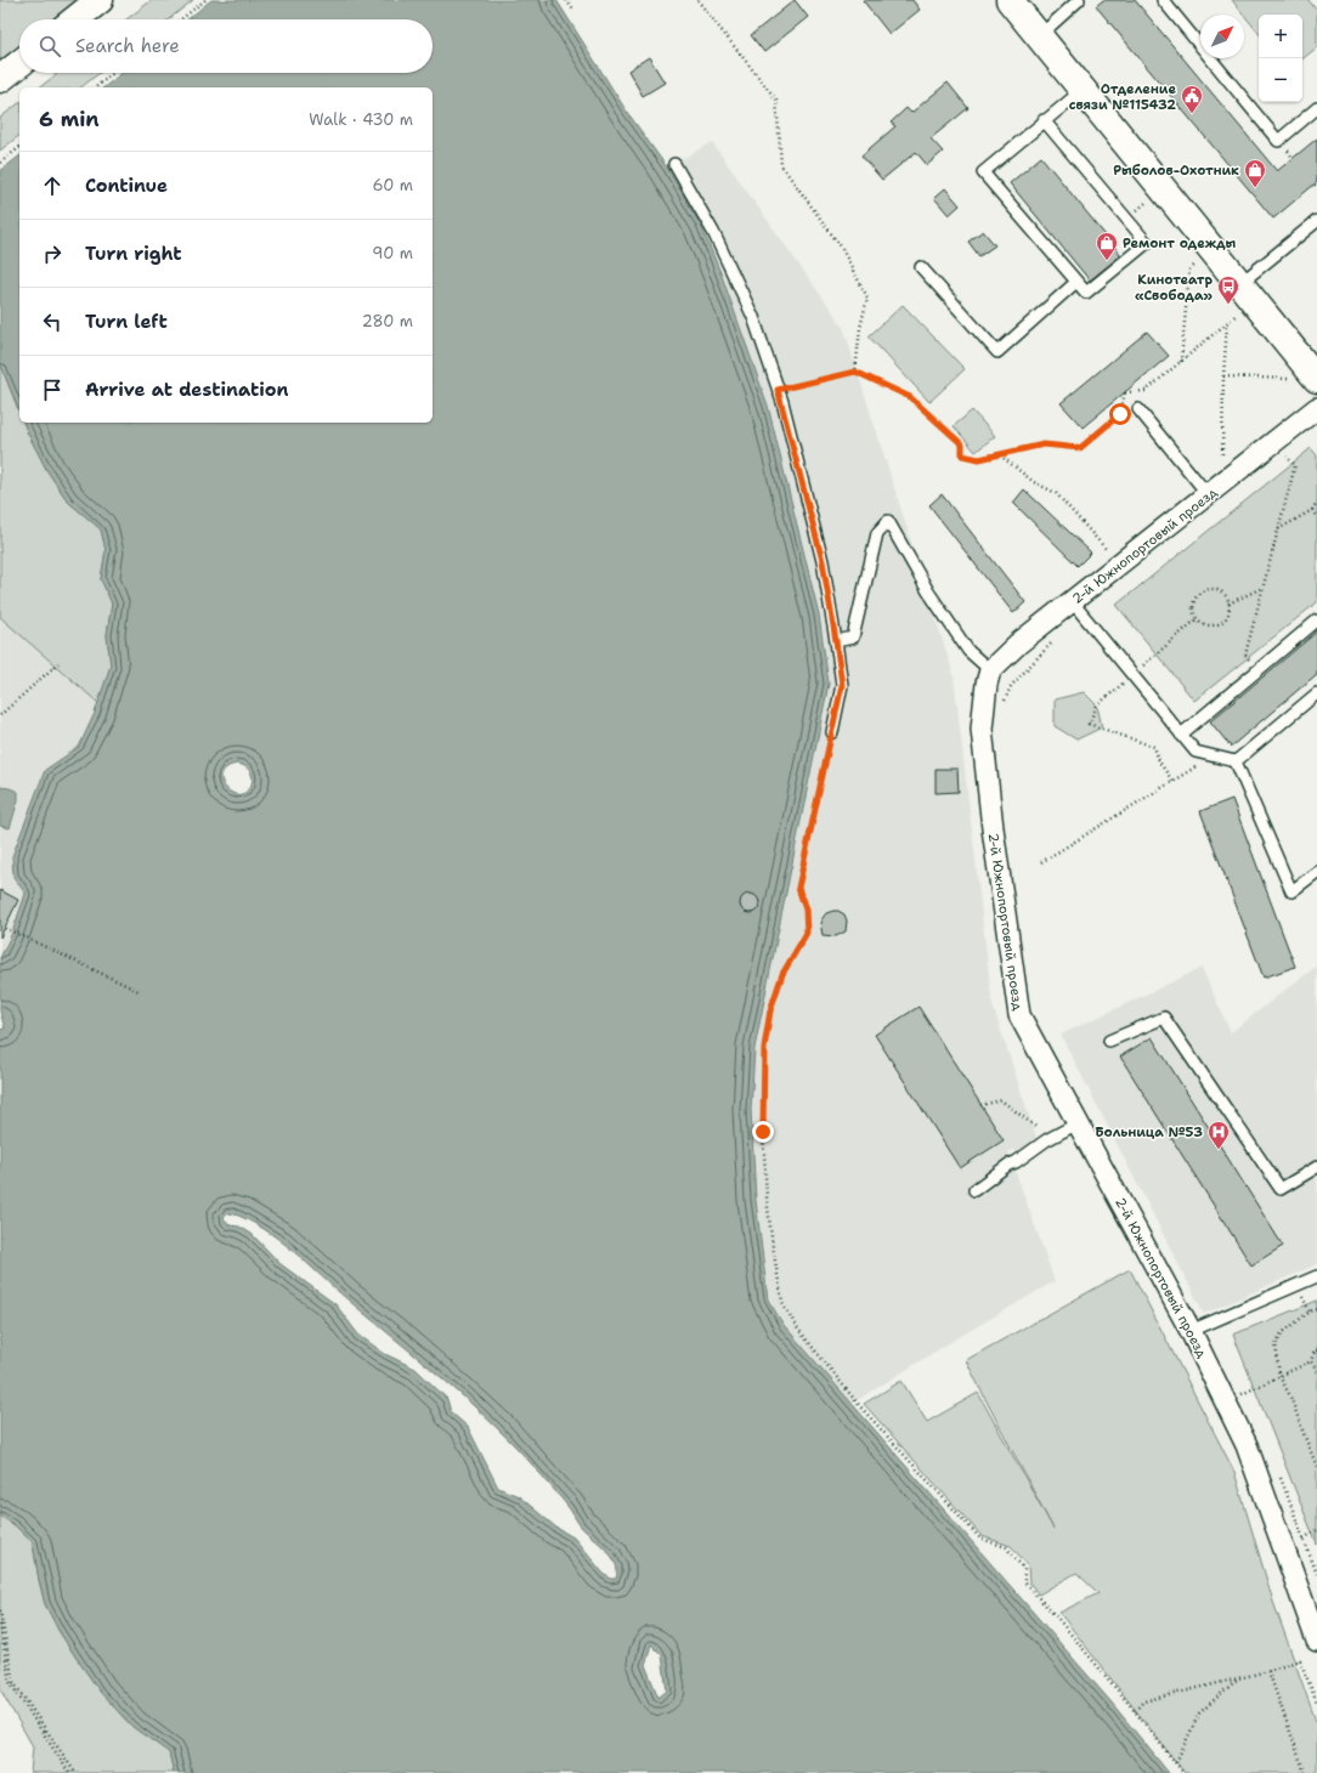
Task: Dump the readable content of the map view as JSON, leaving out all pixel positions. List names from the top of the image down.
{
  "streets": {
    "street": ["2-й Южнопортовый проезд"]
  },
  "places": {
    "public building": ["Отделение связи №115432"],
    "shop": ["Рыболов-Охотник", "Ремонт одежды"],
    "bus stop": ["Кинотеатр «Свобода»"],
    "hospital": ["Больница №53"]
  },
  "north": "top right",
  "page": {
    "map_buttons": ["+", "−"],
    "search": "Search here",
    "heading": ["6 min", "Walk · 430 m"],
    "list": [
      ["Continue", "60 m"],
      ["Turn right", "90 m"],
      ["Turn left", "280 m"],
      "Arrive at destination"
    ]
  }
}
